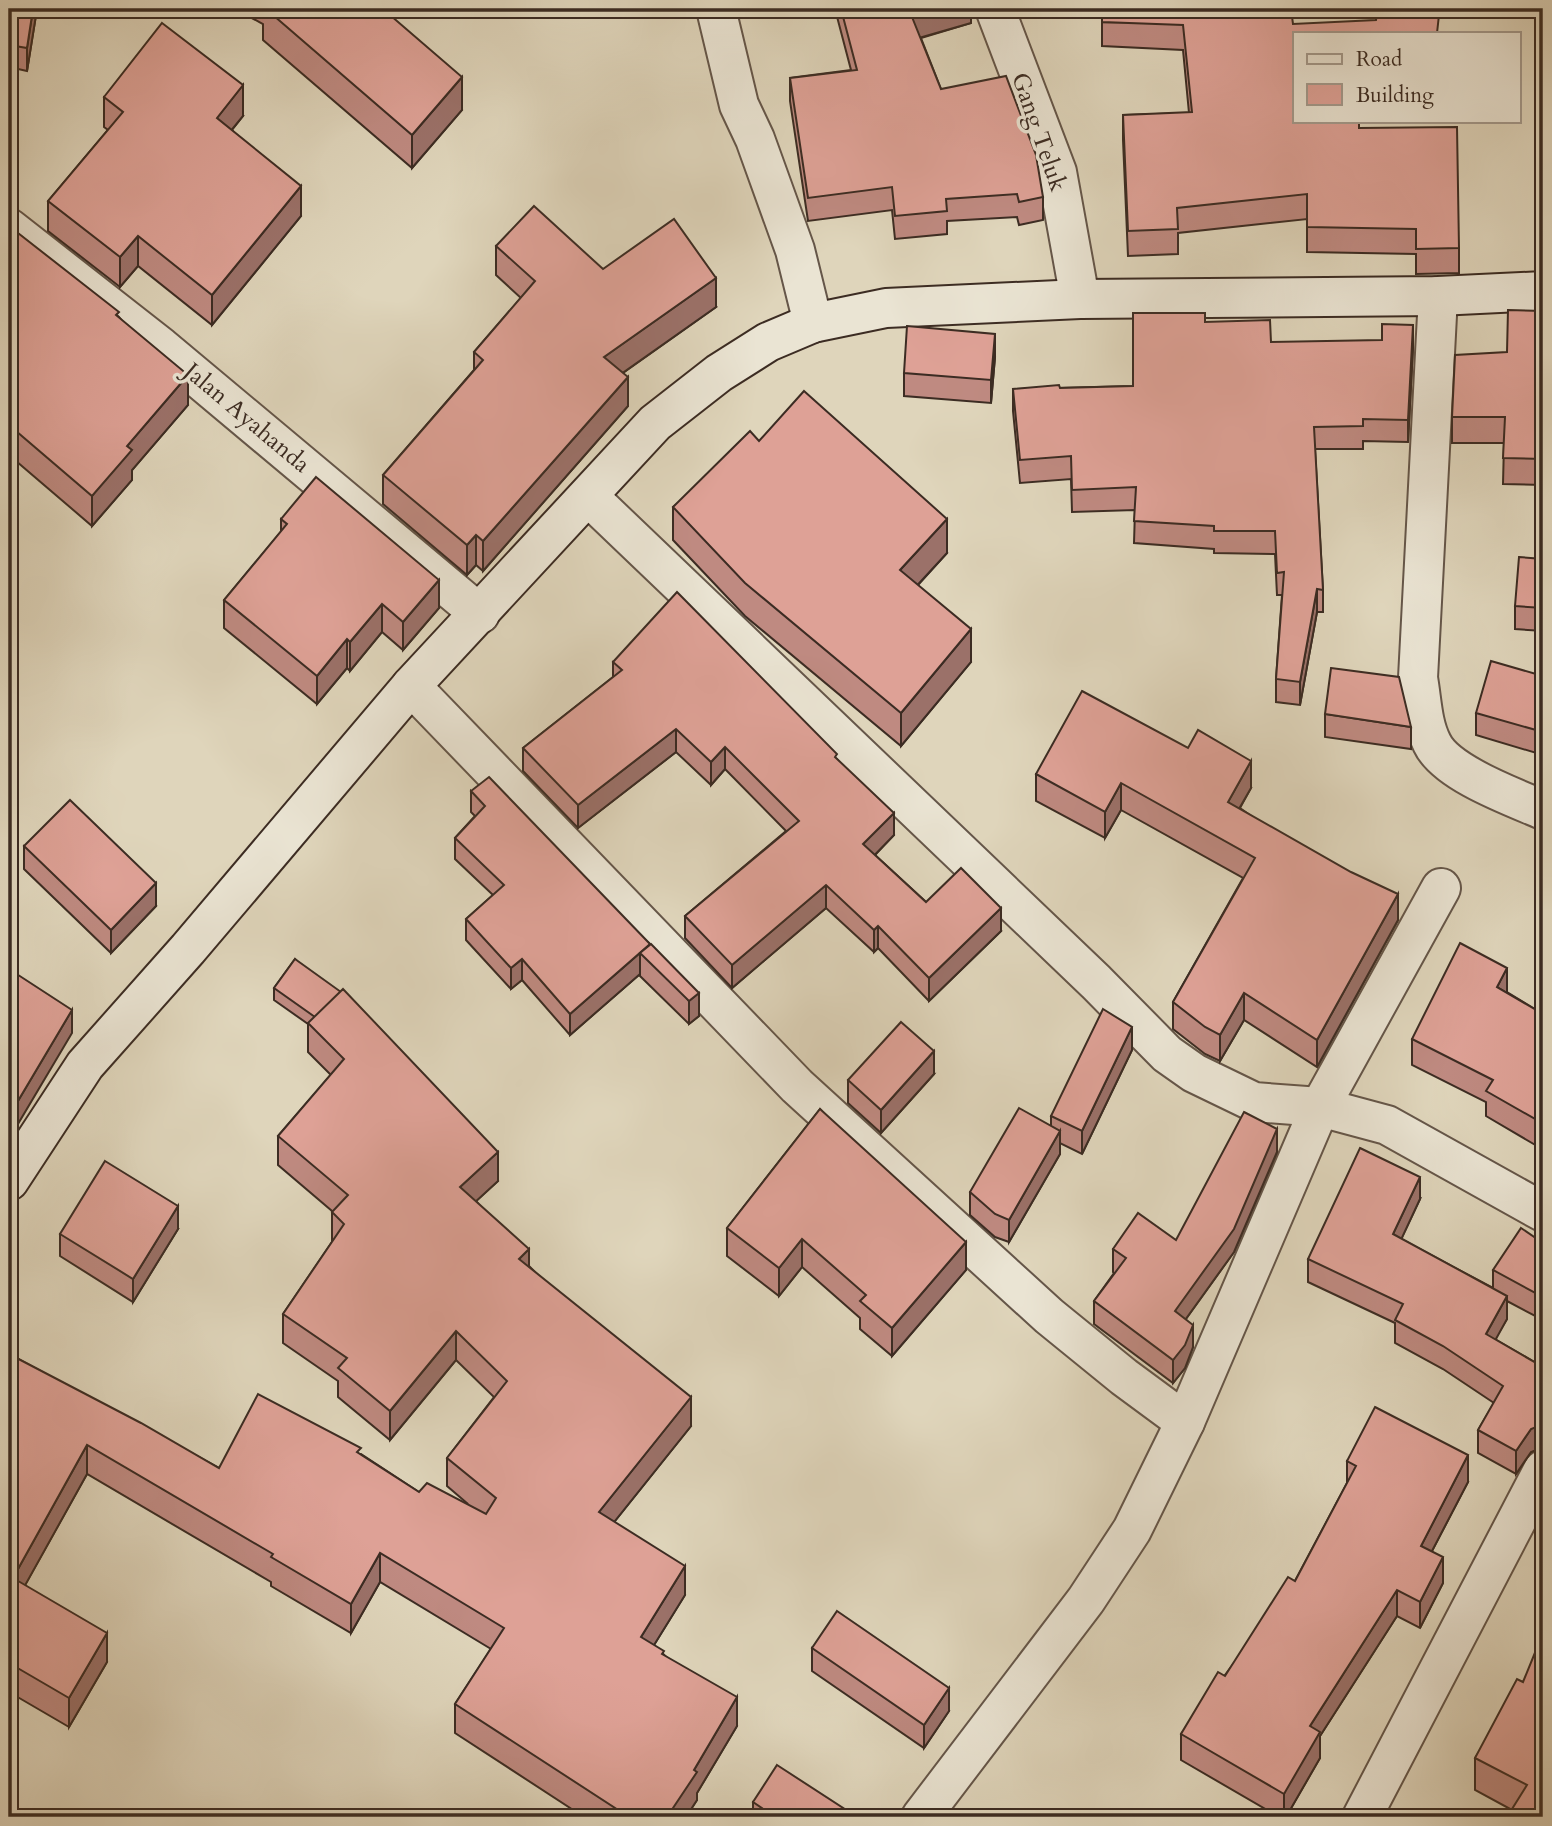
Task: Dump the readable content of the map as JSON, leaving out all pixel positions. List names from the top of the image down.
{
  "streets": {
    "street": ["Gang Teluk", "Jalan Ayahanda"]
  },
  "legend": ["Road", "Building"]
}
